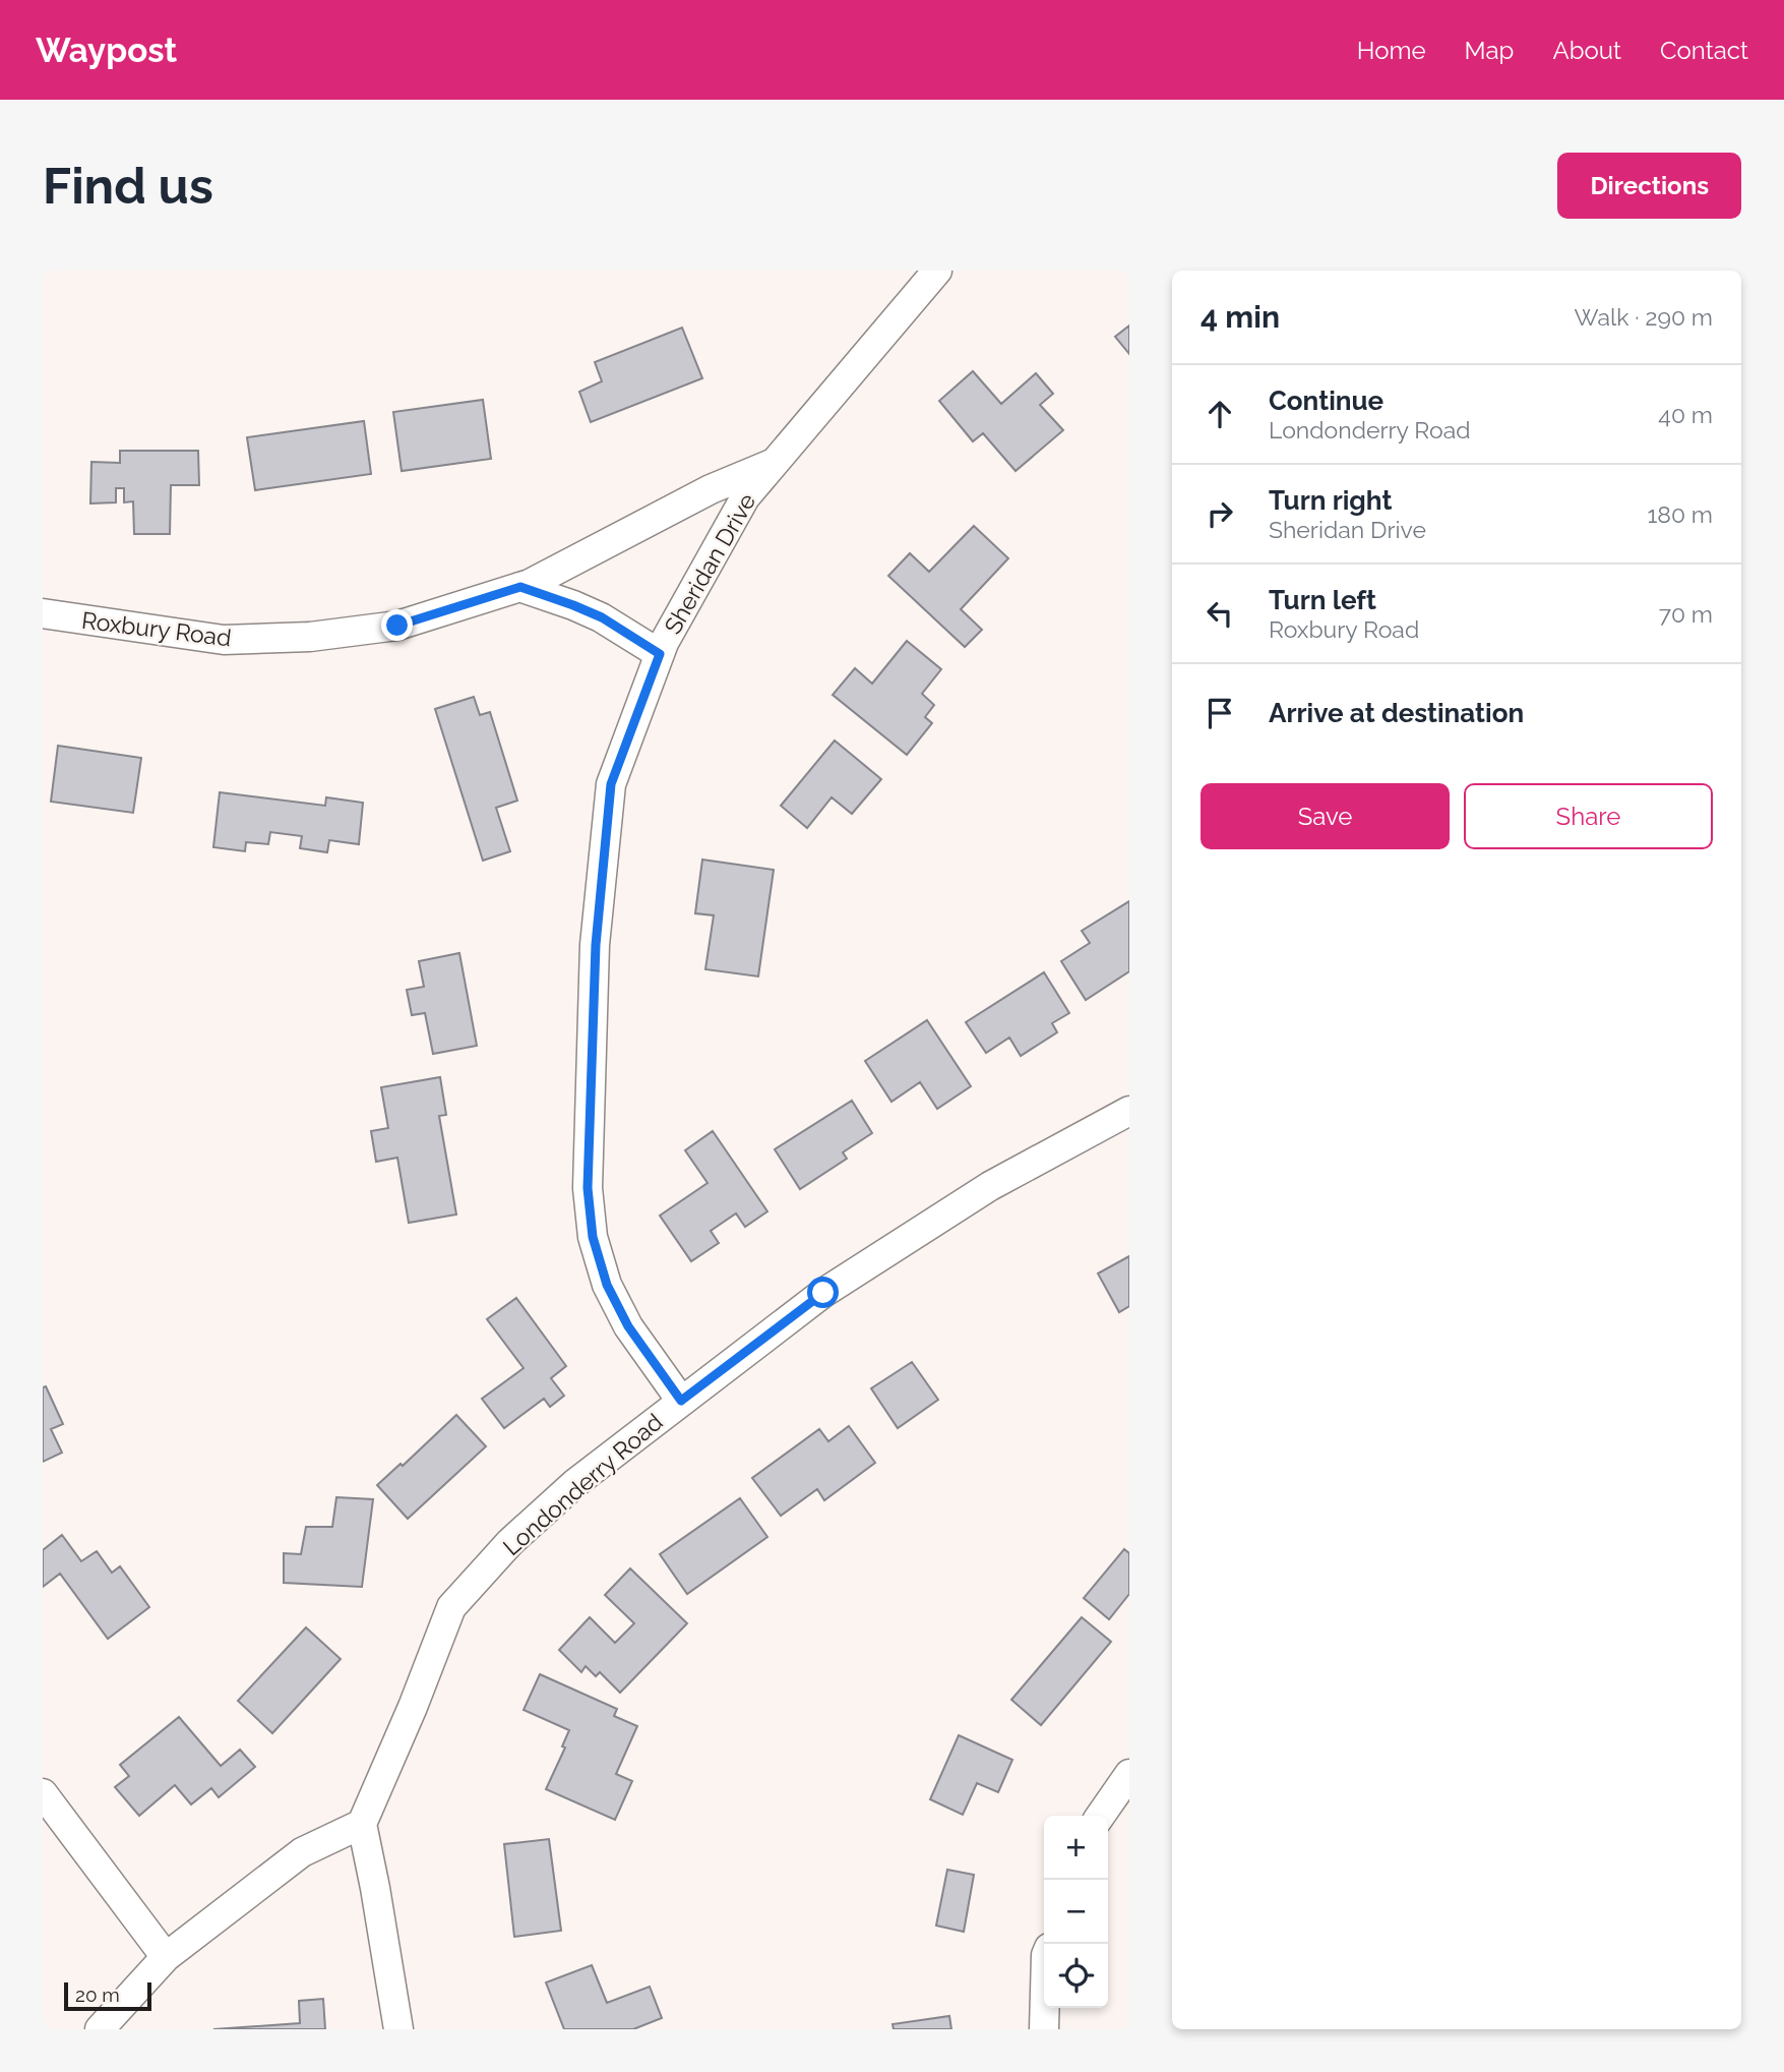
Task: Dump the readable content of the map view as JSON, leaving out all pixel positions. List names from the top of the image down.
{
  "streets": {
    "street": ["Sheridan Drive", "Roxbury Road", "Londonderry Road"]
  },
  "crossings": [
    ["Sheridan Drive", "Roxbury Road"],
    ["Sheridan Drive", "Londonderry Road"]
  ],
  "scale_bar": "20 m",
  "page": {
    "header": "Waypost",
    "nav": [
      "Home",
      "Map",
      "About",
      "Contact"
    ],
    "buttons": [
      "Directions",
      ["Save", "Share"]
    ],
    "title": "Find us",
    "heading": ["4 min", "Walk · 290 m"],
    "list": [
      ["Continue", "Londonderry Road", "40 m"],
      ["Turn right", "Sheridan Drive", "180 m"],
      ["Turn left", "Roxbury Road", "70 m"],
      "Arrive at destination"
    ],
    "map_buttons": ["+", "−"],
    "scale": "20 m"
  }
}
